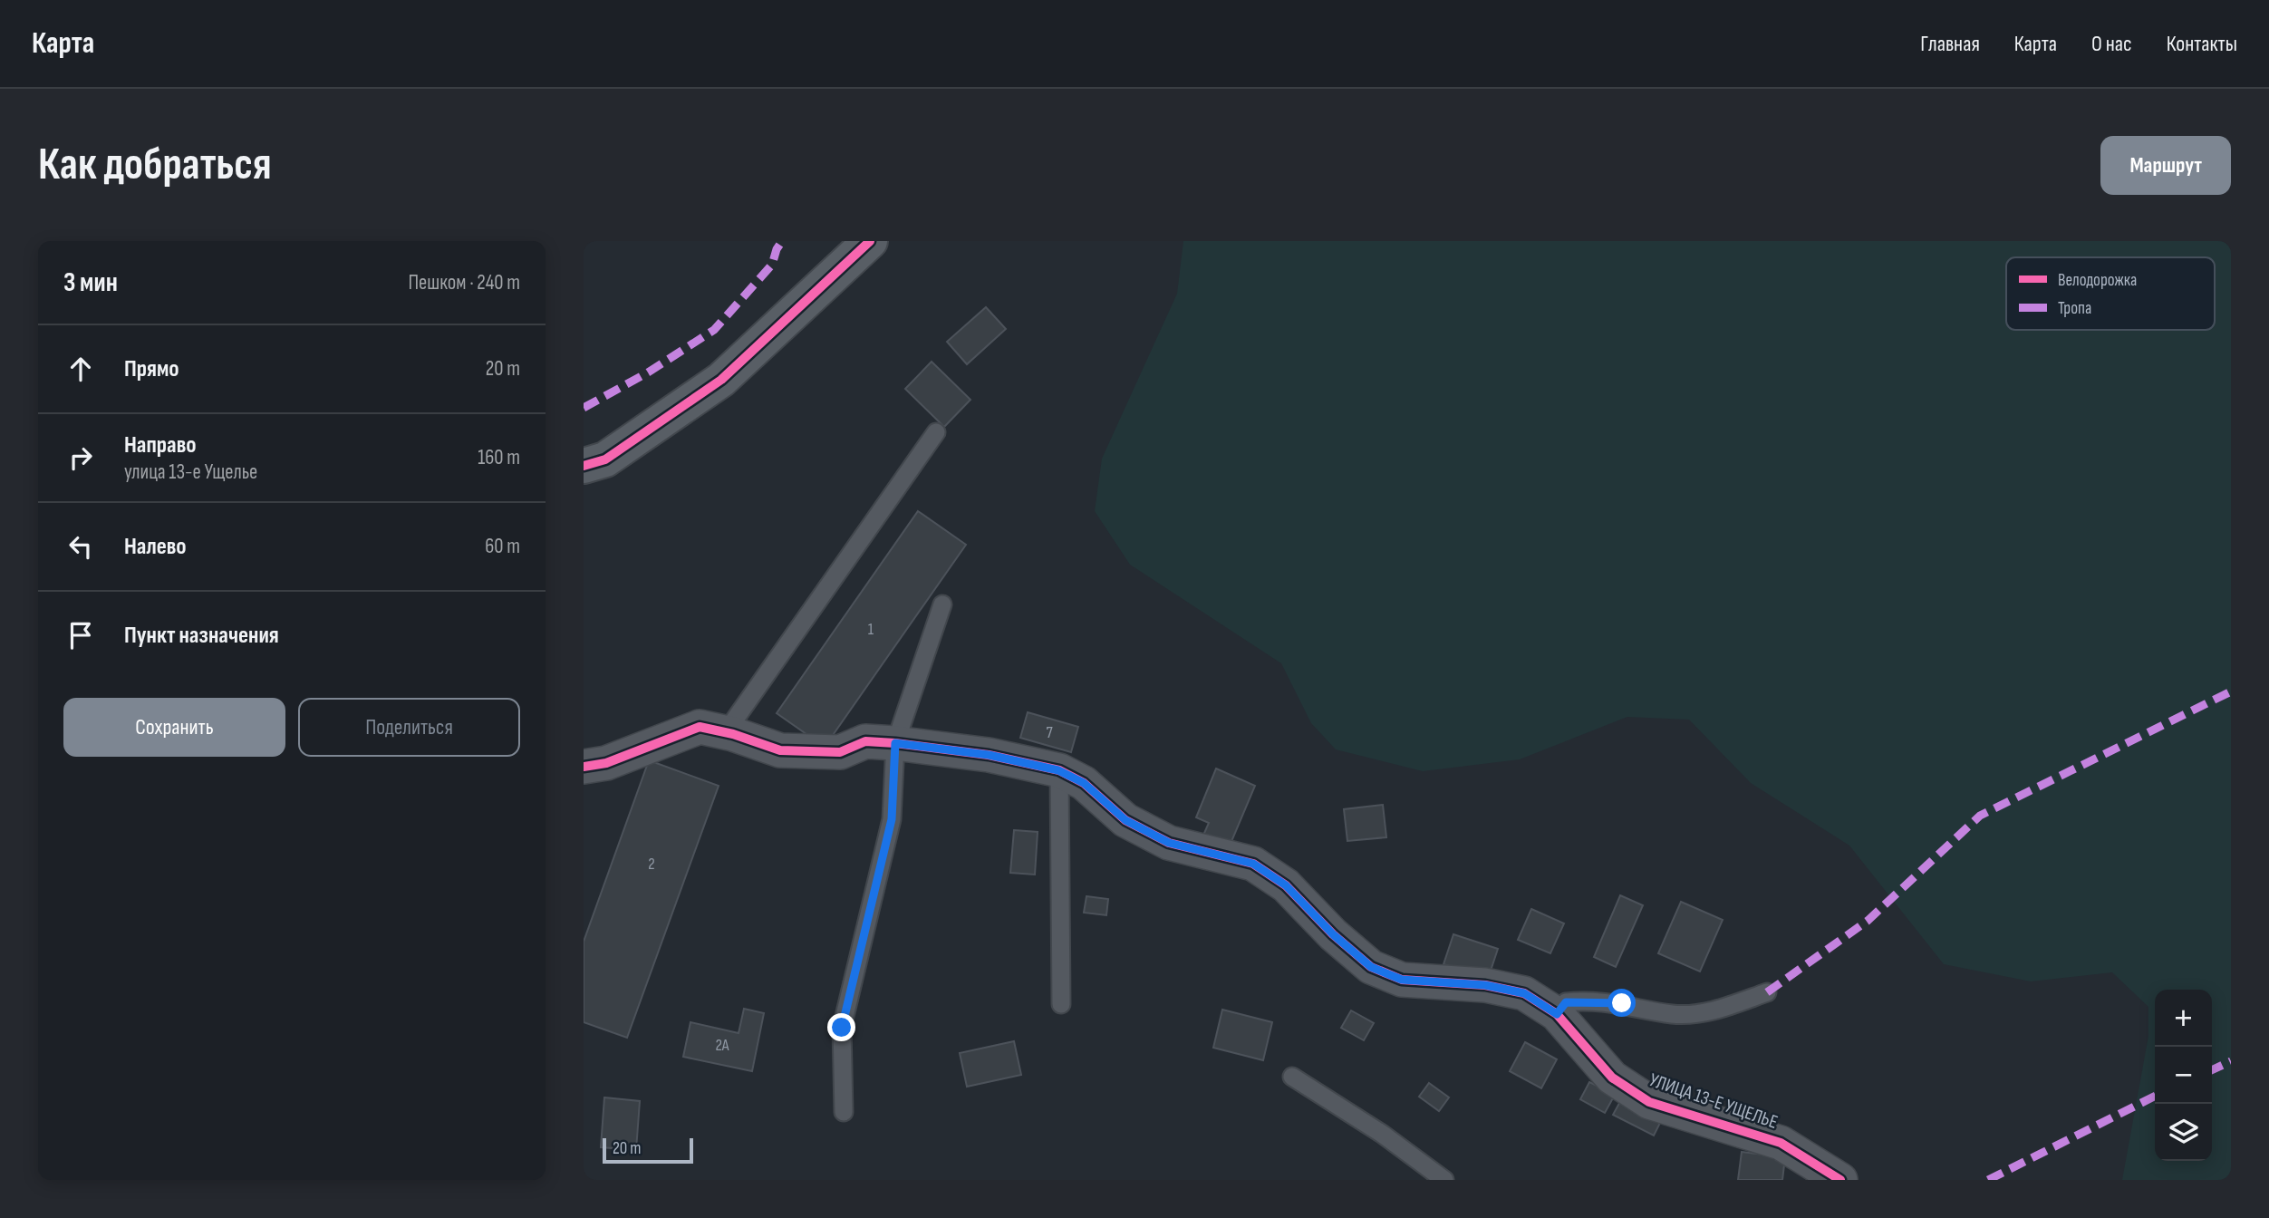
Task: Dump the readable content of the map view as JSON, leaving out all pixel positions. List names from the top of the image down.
{
  "streets": {
    "street": ["УЛИЦА 13-Е УЩЕЛЬЕ"]
  },
  "house_numbers": [
    "1",
    "7",
    "2",
    "2А"
  ],
  "legend": ["Велодорожка", "Тропа"],
  "scale_bar": "20 m",
  "page": {
    "header": "Карта",
    "nav": [
      "Главная",
      "Карта",
      "О нас",
      "Контакты"
    ],
    "buttons": [
      "Маршрут",
      ["Сохранить", "Поделиться"]
    ],
    "title": "Как добраться",
    "heading": ["3 мин", "Пешком · 240 m"],
    "list": [
      ["Прямо", "20 m"],
      ["Направо", "улица 13-е Ущелье", "160 m"],
      ["Налево", "60 m"],
      "Пункт назначения"
    ],
    "map_buttons": ["+", "−"],
    "scale": "20 m"
  }
}
